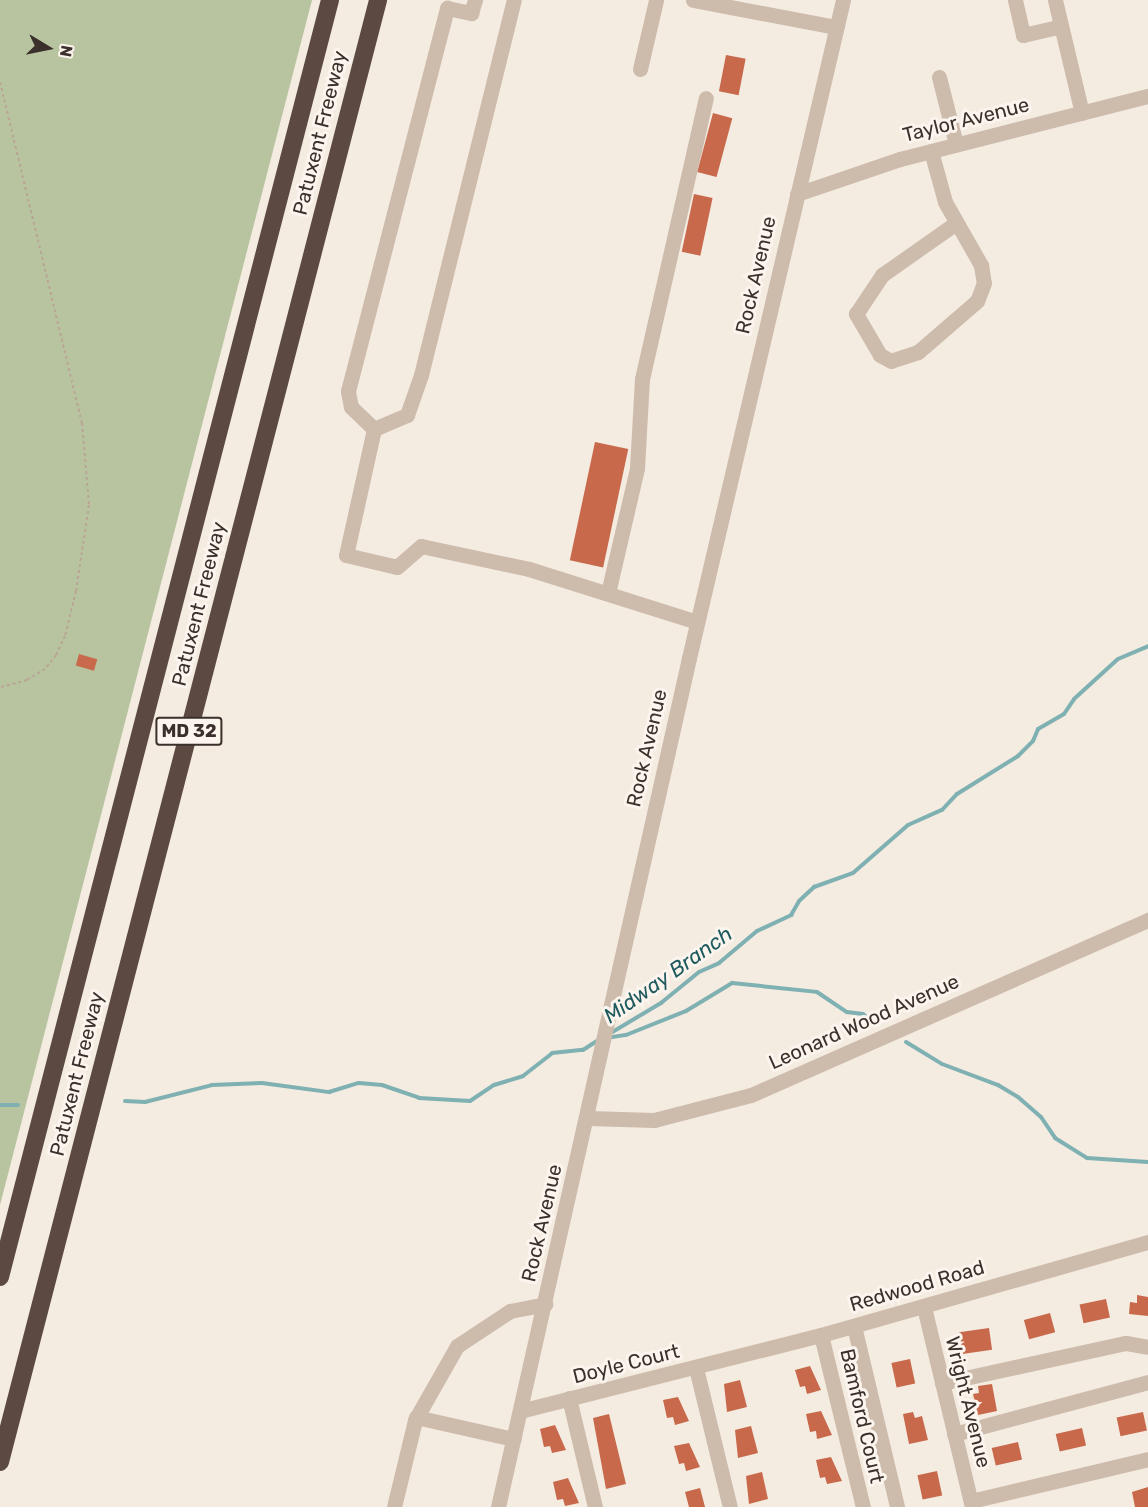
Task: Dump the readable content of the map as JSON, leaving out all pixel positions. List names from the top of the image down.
{
  "streets": {
    "highway": ["Patuxent Freeway", "MD 32"],
    "street": [
      "Taylor Avenue",
      "Rock Avenue",
      "Leonard Wood Avenue",
      "Redwood Road",
      "Doyle Court",
      "Wright Avenue",
      "Bamford Court"
    ]
  },
  "crossings": [
    ["Taylor Avenue", "Rock Avenue"],
    ["Rock Avenue", "Leonard Wood Avenue"],
    ["Redwood Road", "Doyle Court"],
    ["Redwood Road", "Wright Avenue"],
    ["Redwood Road", "Bamford Court"]
  ],
  "water": ["Midway Branch"],
  "north": "right"
}
